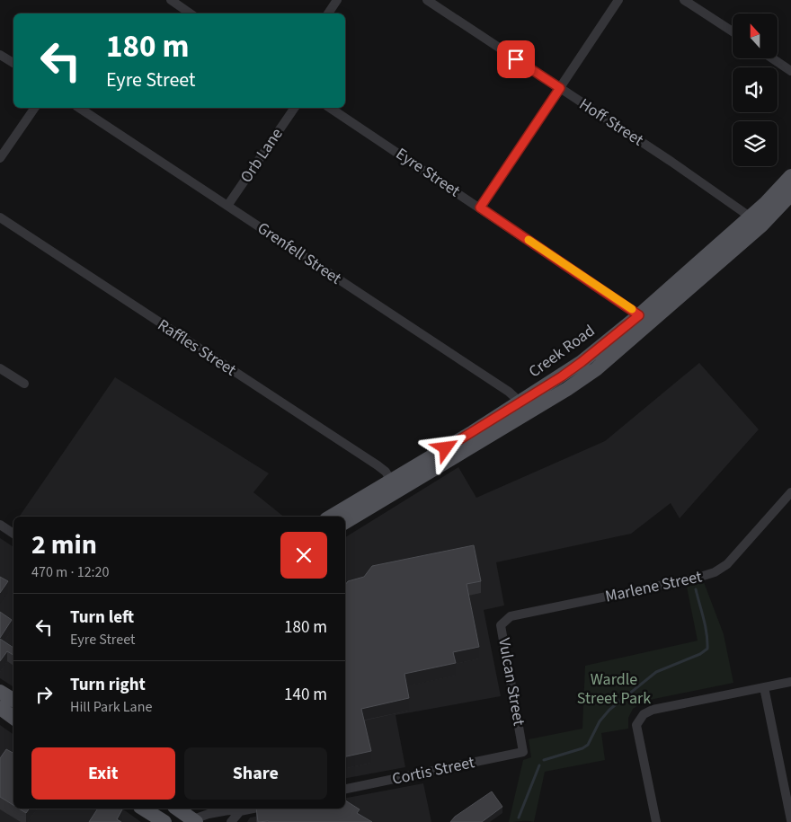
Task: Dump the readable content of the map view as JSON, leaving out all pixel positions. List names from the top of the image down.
{
  "streets": {
    "main road": ["Creek Road"],
    "street": [
      "Hoff Street",
      "Orb Lane",
      "Eyre Street",
      "Grenfell Street",
      "Raffles Street",
      "Marlene Street",
      "Vulcan Street",
      "Cortis Street"
    ]
  },
  "crossings": [
    ["Hoff Street", "Creek Road"],
    ["Orb Lane", "Grenfell Street"],
    ["Eyre Street", "Creek Road"],
    ["Grenfell Street", "Creek Road"],
    ["Raffles Street", "Creek Road"],
    ["Marlene Street", "Vulcan Street"],
    ["Vulcan Street", "Cortis Street"]
  ],
  "parks": ["Wardle Street Park"],
  "north": "top",
  "page": {
    "turn": ["180 m", "Eyre Street"],
    "heading": ["2 min", "470 m · 12:20"],
    "list": [
      {
        "name": "Turn left",
        "note": "Eyre Street",
        "value": "180 m"
      },
      {
        "name": "Turn right",
        "note": "Hill Park Lane",
        "value": "140 m"
      }
    ],
    "buttons": ["Exit", "Share"]
  }
}
